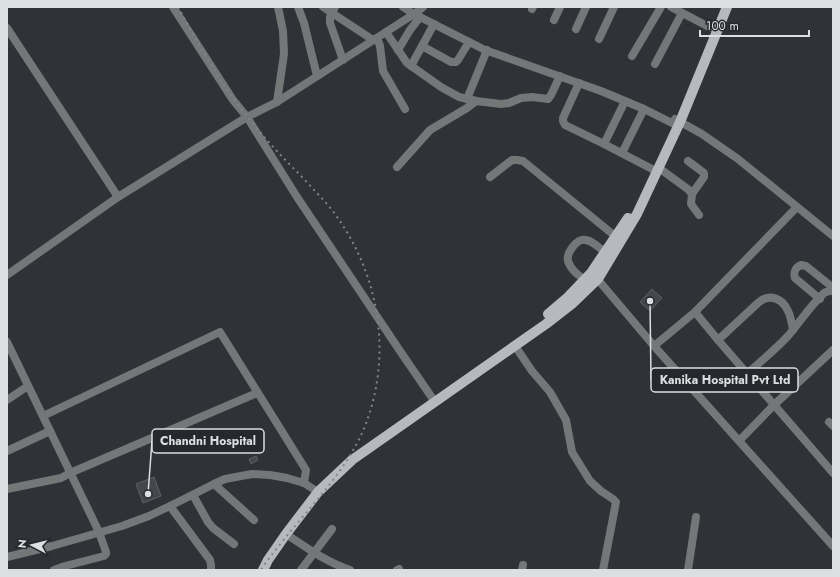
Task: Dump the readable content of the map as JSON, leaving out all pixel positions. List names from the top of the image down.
{
  "places": ["Kanika Hospital Pvt Ltd", "Chandni Hospital"],
  "scale_bar": "100 m",
  "north": "left"
}
